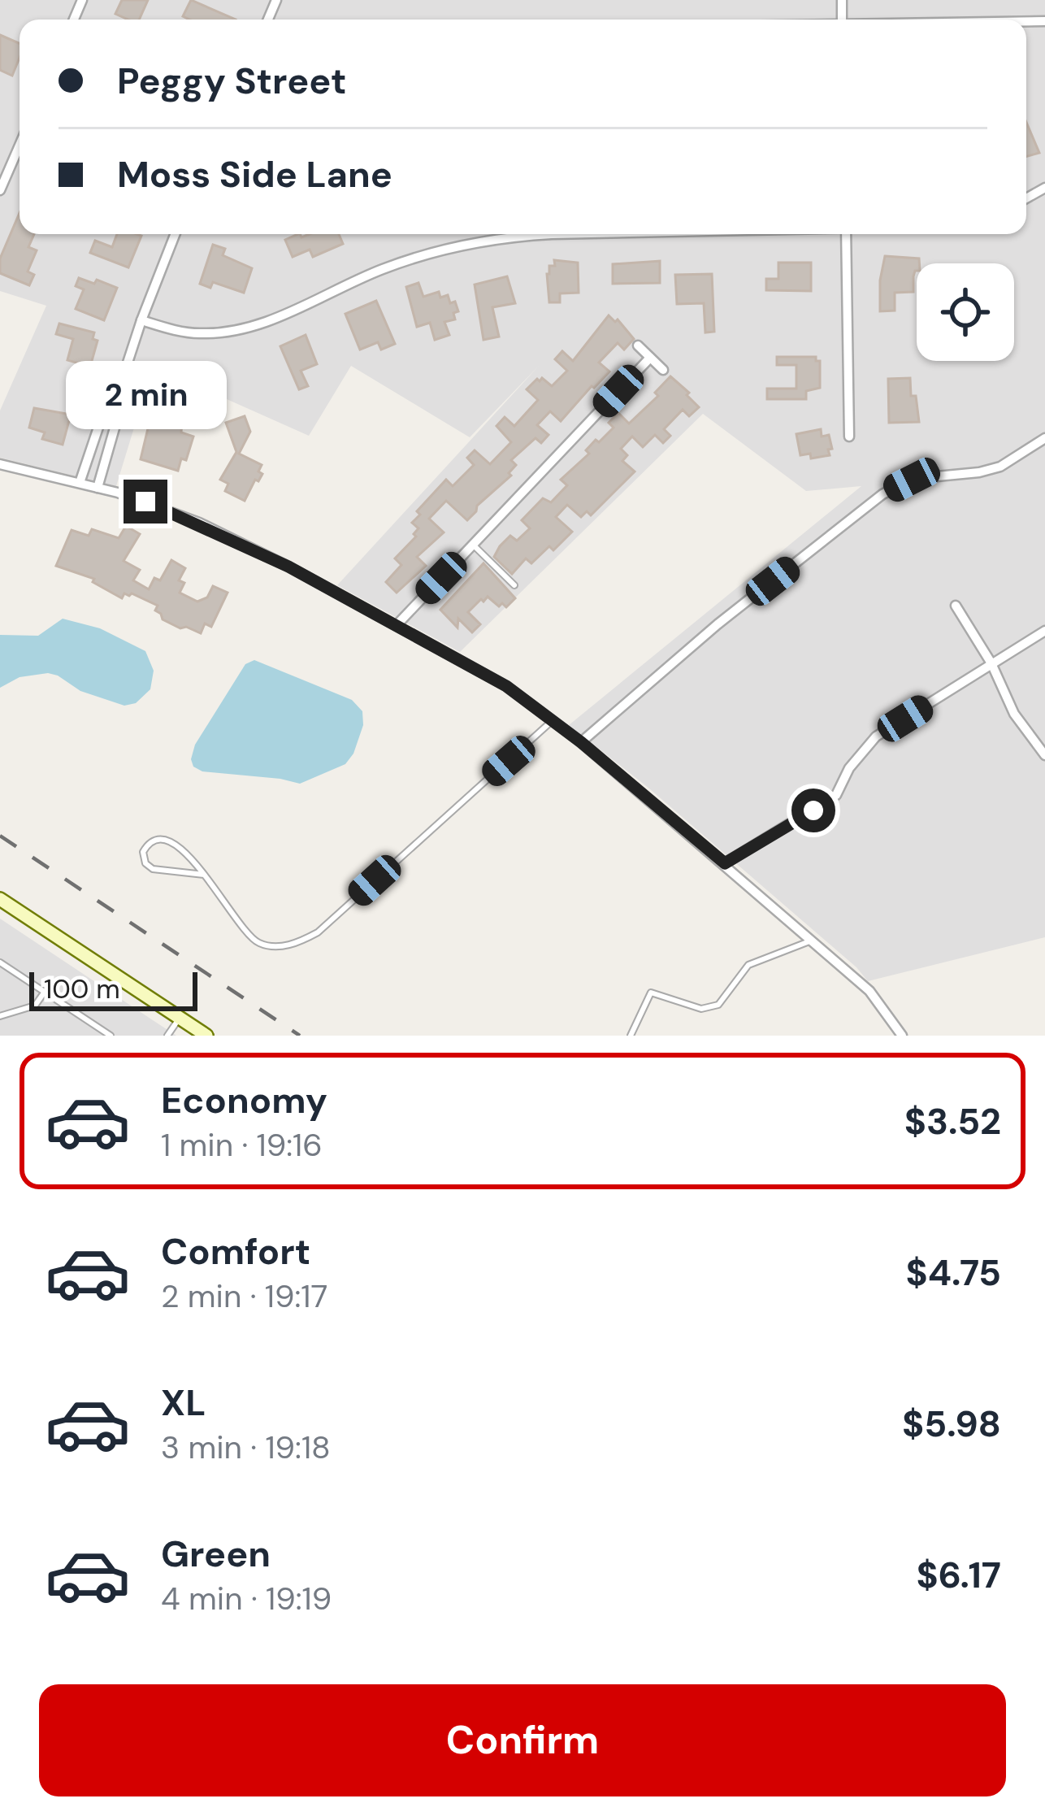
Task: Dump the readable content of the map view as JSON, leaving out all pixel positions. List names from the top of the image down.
{
  "scale_bar": "100 m",
  "page": {
    "banner": ["Peggy Street", "Moss Side Lane"],
    "bubble": "2 min",
    "scale": "100 m",
    "list": [
      {
        "name": "Economy",
        "note": "1 min · 19:16",
        "value": "$3.52"
      },
      {
        "name": "Comfort",
        "note": "2 min · 19:17",
        "value": "$4.75"
      },
      {
        "name": "XL",
        "note": "3 min · 19:18",
        "value": "$5.98"
      },
      {
        "name": "Green",
        "note": "4 min · 19:19",
        "value": "$6.17"
      }
    ],
    "buttons": "Confirm"
  }
}
